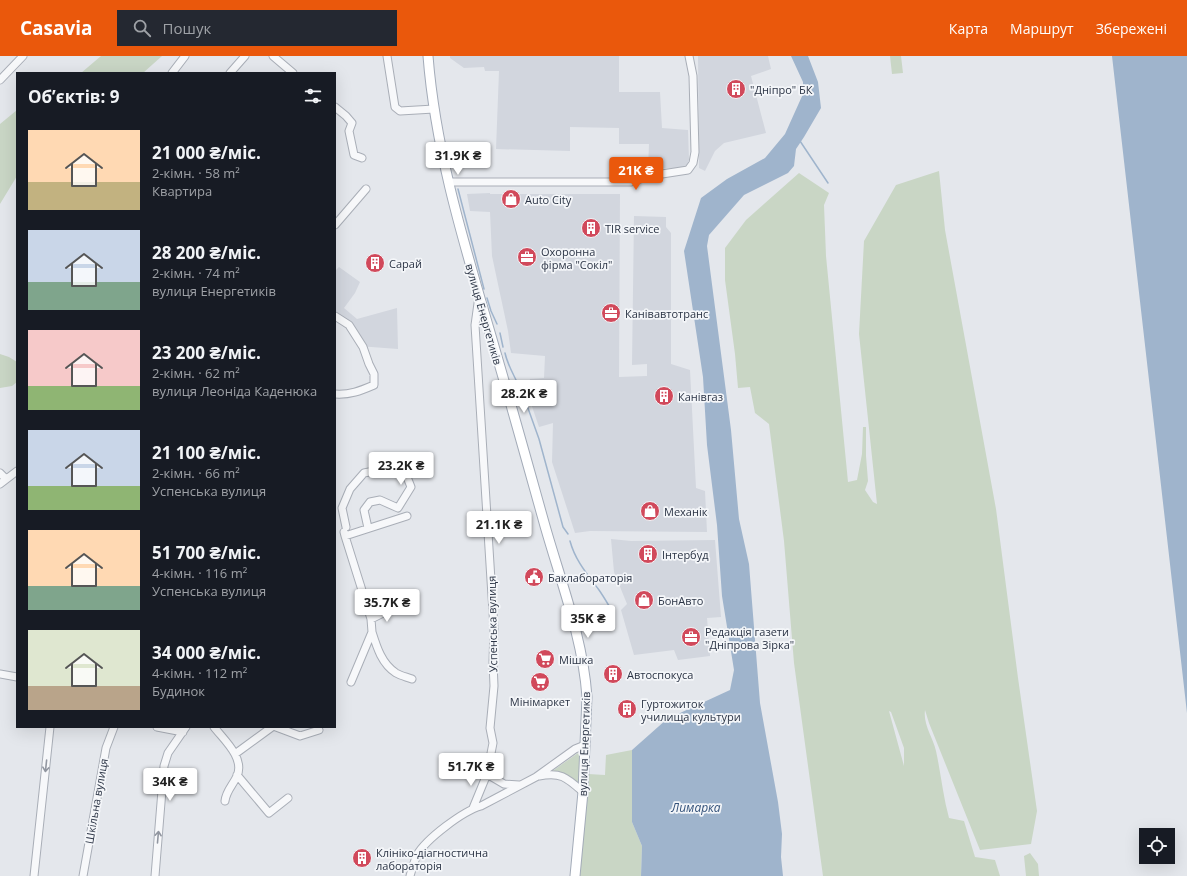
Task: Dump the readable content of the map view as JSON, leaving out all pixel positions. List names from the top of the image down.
{
  "streets": {
    "main road": ["вулиця Енергетиків"],
    "street": ["Успенська вулиця", "Шкільна вулиця"]
  },
  "crossings": [
    ["вулиця Енергетиків", "Успенська вулиця"]
  ],
  "water": ["Лимарка"],
  "places": {
    "building": [
      "\"Дніпро\" БК",
      "TIR service",
      "Сарай",
      "Канівгаз",
      "Інтербуд",
      "Автоспокуса",
      "Гуртожиток училища культури",
      "Клініко-діагностична лабораторія"
    ],
    "shop": ["Auto City", "Механік", "БонАвто"],
    "office": ["Охоронна фірма \"Сокіл\"", "Канівавтотранс", "Редакція газети \"Дніпрова Зірка\""],
    "public building": ["Баклабораторія"],
    "supermarket": ["Мішка", "Мінімаркет"]
  },
  "page": {
    "header": "Casavia",
    "search": "Пошук",
    "nav": ["Карта", "Маршрут", "Збережені"],
    "heading": "Об’єктів: 9",
    "list": [
      {
        "name": "21 000 ₴/міс.",
        "note": "2-кімн. · 58 m² · Квартира"
      },
      {
        "name": "28 200 ₴/міс.",
        "note": "2-кімн. · 74 m² · вулиця Енергетиків"
      },
      {
        "name": "23 200 ₴/міс.",
        "note": "2-кімн. · 62 m² · вулиця Леоніда Каденюка"
      },
      {
        "name": "21 100 ₴/міс.",
        "note": "2-кімн. · 66 m² · Успенська вулиця"
      },
      {
        "name": "51 700 ₴/міс.",
        "note": "4-кімн. · 116 m² · Успенська вулиця"
      },
      {
        "name": "34 000 ₴/міс.",
        "note": "4-кімн. · 112 m² · Будинок"
      }
    ],
    "price": [
      "31.9K ₴",
      "21K ₴",
      "28.2K ₴",
      "23.2K ₴",
      "21.1K ₴",
      "35.7K ₴",
      "35K ₴",
      "51.7K ₴",
      "34K ₴"
    ]
  }
}
